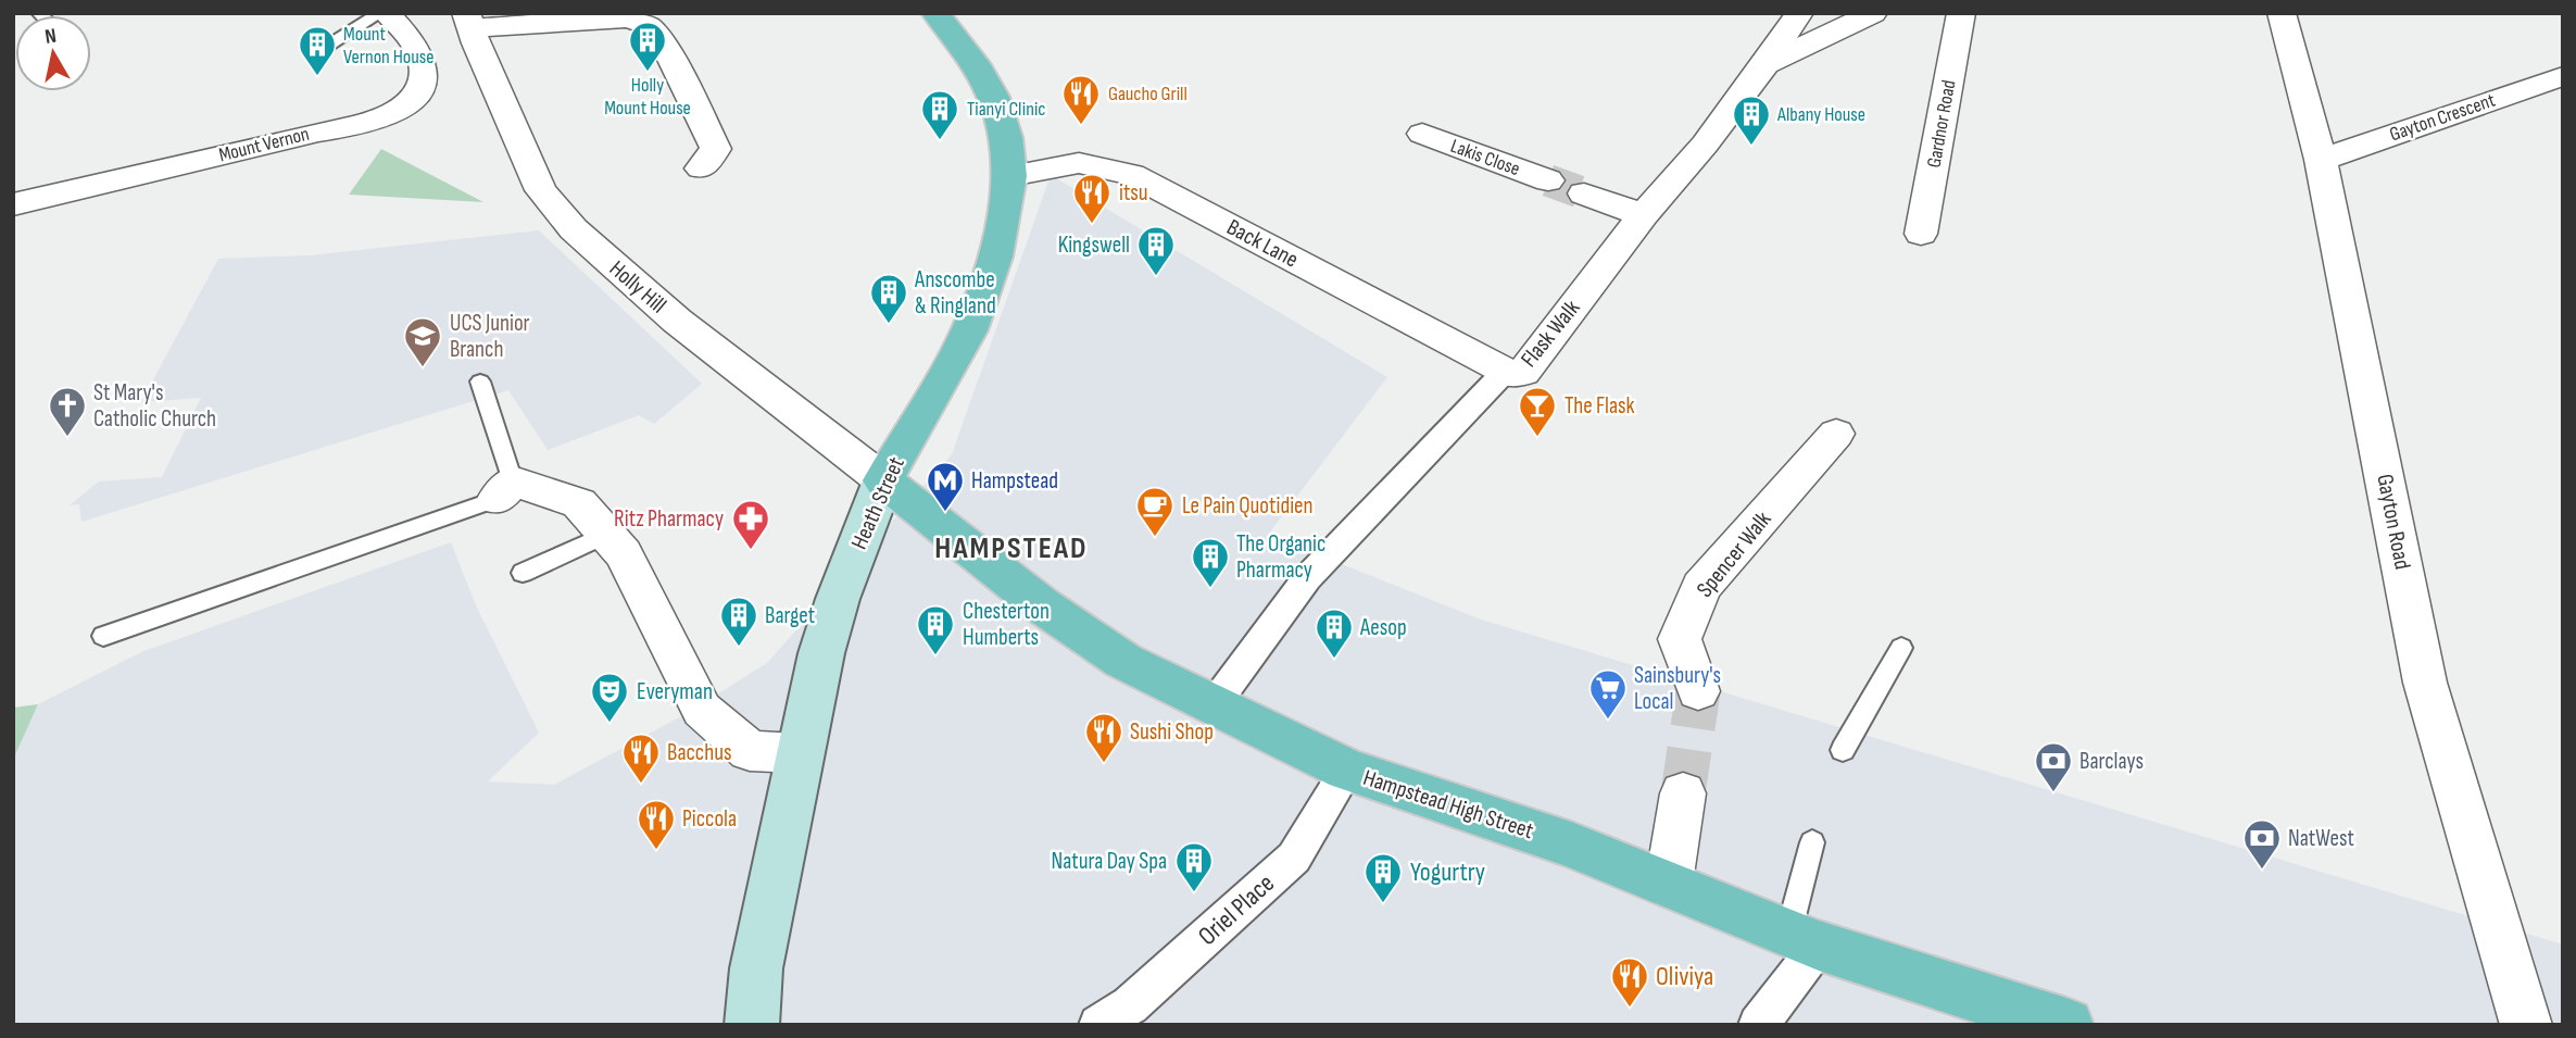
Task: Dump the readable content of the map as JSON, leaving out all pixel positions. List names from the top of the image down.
{
  "streets": {
    "main road": ["Heath Street", "Hampstead High Street"],
    "street": [
      "Gayton Crescent",
      "Gardnor Road",
      "Mount Vernon",
      "Lakis Close",
      "Back Lane",
      "Holly Hill",
      "Flask Walk",
      "Gayton Road",
      "Spencer Walk",
      "Oriel Place"
    ]
  },
  "crossings": [
    ["Gayton Crescent", "Gayton Road"],
    ["Back Lane", "Flask Walk"],
    ["Back Lane", "Heath Street"],
    ["Holly Hill", "Heath Street"],
    ["Holly Hill", "Hampstead High Street"],
    ["Flask Walk", "Hampstead High Street"],
    ["Heath Street", "Hampstead High Street"],
    ["Hampstead High Street", "Oriel Place"]
  ],
  "districts": ["HAMPSTEAD"],
  "places": {
    "building": [
      "Holly Mount House",
      "Mount Vernon House",
      "Tianyi Clinic",
      "Albany House",
      "Kingswell",
      "Anscombe & Ringland",
      "The Organic Pharmacy",
      "Barget",
      "Chesterton Humberts",
      "Aesop",
      "Natura Day Spa",
      "Yogurtry"
    ],
    "restaurant": [
      "Gaucho Grill",
      "itsu",
      "Sushi Shop",
      "Bacchus",
      "Piccola",
      "Oliviya"
    ],
    "school or university": ["UCS Junior Branch"],
    "church": ["St Mary's Catholic Church"],
    "bar": ["The Flask"],
    "metro station": ["Hampstead"],
    "cafe": ["Le Pain Quotidien"],
    "pharmacy": ["Ritz Pharmacy"],
    "supermarket": ["Sainsbury's Local"],
    "theatre": ["Everyman"],
    "bank": ["Barclays", "NatWest"]
  },
  "north": "top"
}
